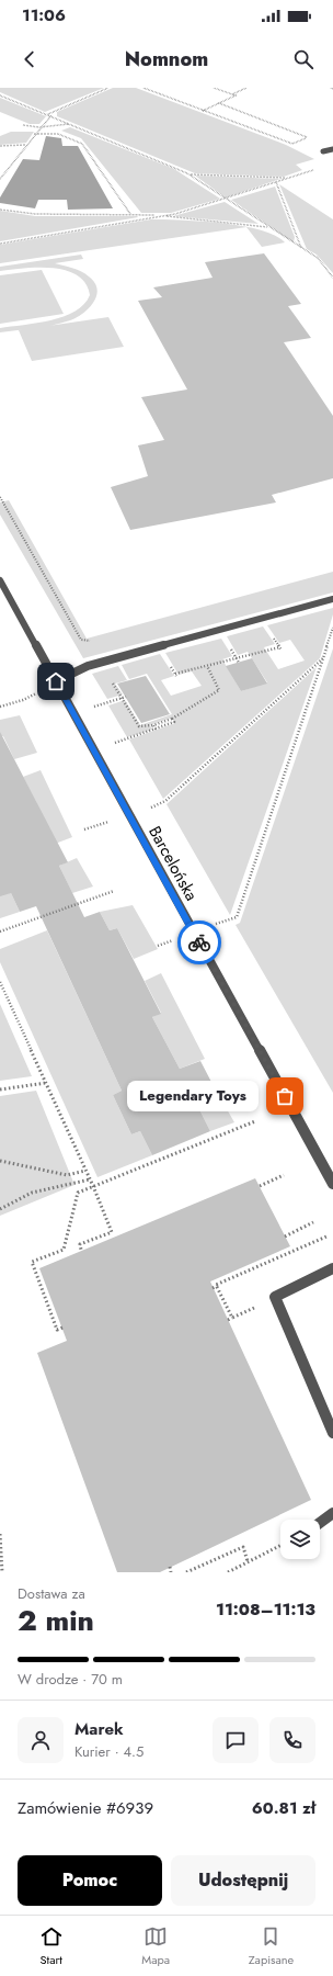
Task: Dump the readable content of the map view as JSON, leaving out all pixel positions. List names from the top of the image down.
{
  "streets": {
    "street": ["Barcelońska"]
  },
  "places": ["Legendary Toys"],
  "page": {
    "status": "11:06",
    "header": "Nomnom",
    "bubble": "Legendary Toys",
    "heading": ["2 min", "Dostawa za", "11:08–11:13"],
    "panel": [
      "Marek",
      "Kurier · 4.5",
      "Zamówienie #6939",
      "60.81 zł"
    ],
    "bar": "W drodze · 70 m",
    "buttons": ["Pomoc", "Udostępnij"],
    "tabs": ["Start", "Mapa", "Zapisane"]
  }
}
